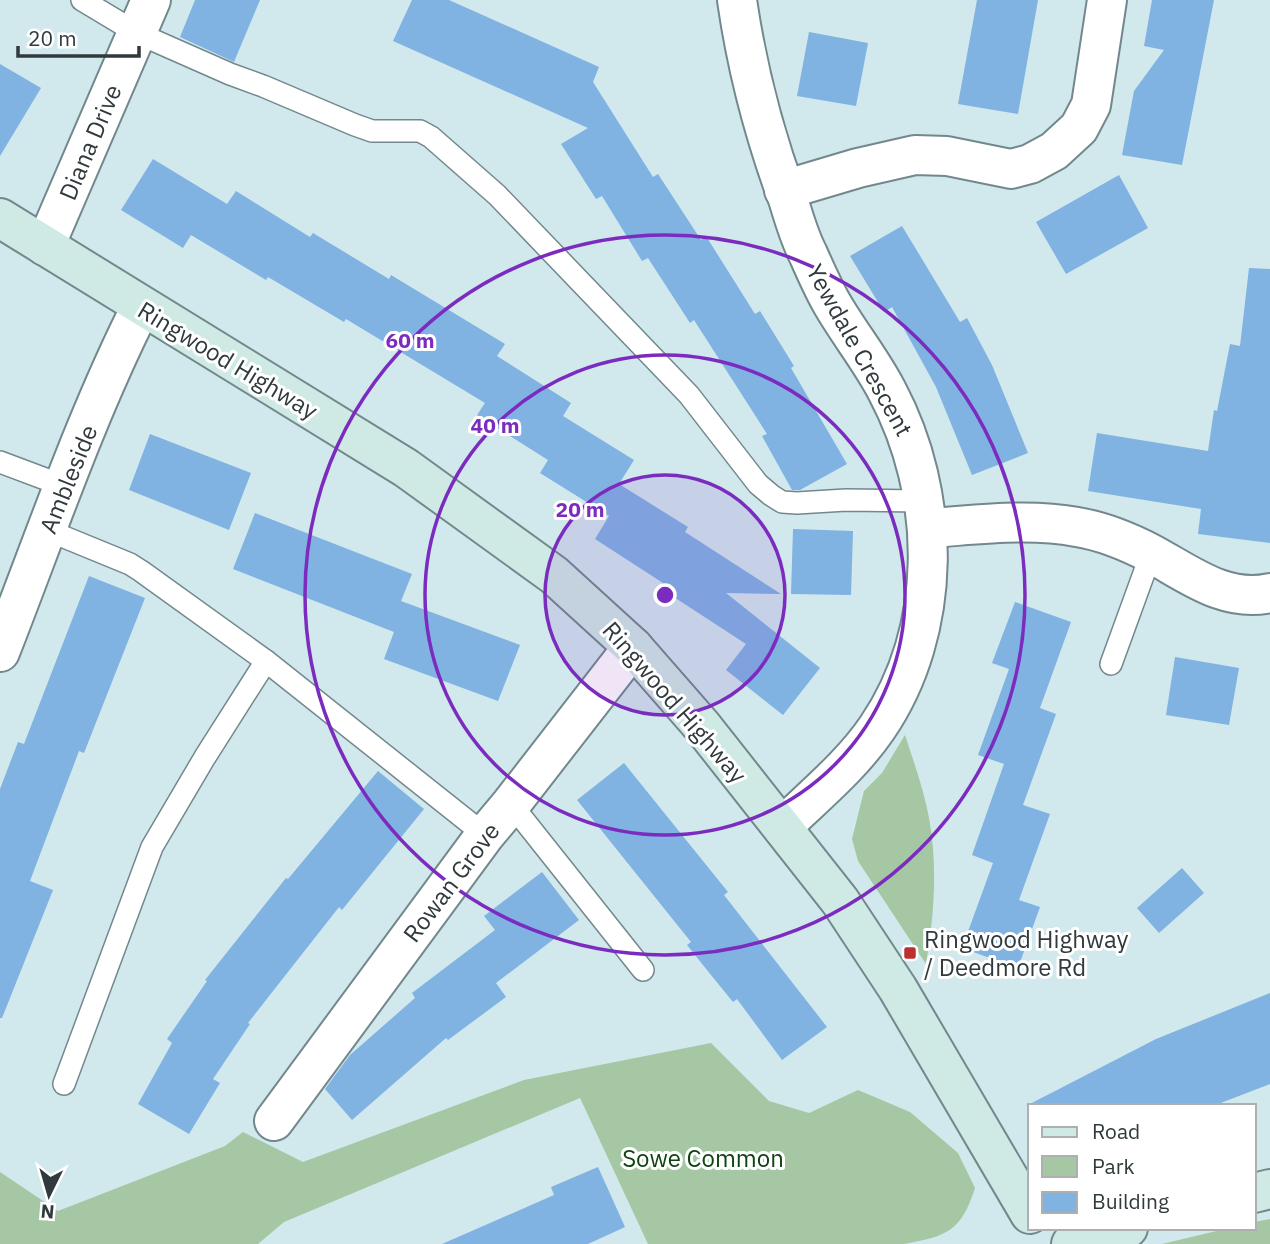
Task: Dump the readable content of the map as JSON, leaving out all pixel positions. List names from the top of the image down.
{
  "streets": {
    "street": [
      "Diana Drive",
      "Yewdale Crescent",
      "Ringwood Highway",
      "Ambleside",
      "Rowan Grove"
    ]
  },
  "crossings": [
    ["Diana Drive", "Ringwood Highway"],
    ["Yewdale Crescent", "Ringwood Highway"],
    ["Ringwood Highway", "Ambleside"],
    ["Ringwood Highway", "Rowan Grove"]
  ],
  "parks": ["Sowe Common"],
  "places": {
    "transit": ["Ringwood Highway / Deedmore Rd"]
  },
  "legend": ["Road", "Park", "Building"],
  "scale_bar": "20 m",
  "north": "bottom",
  "rings": ["60 m", "40 m", "20 m"]
}
